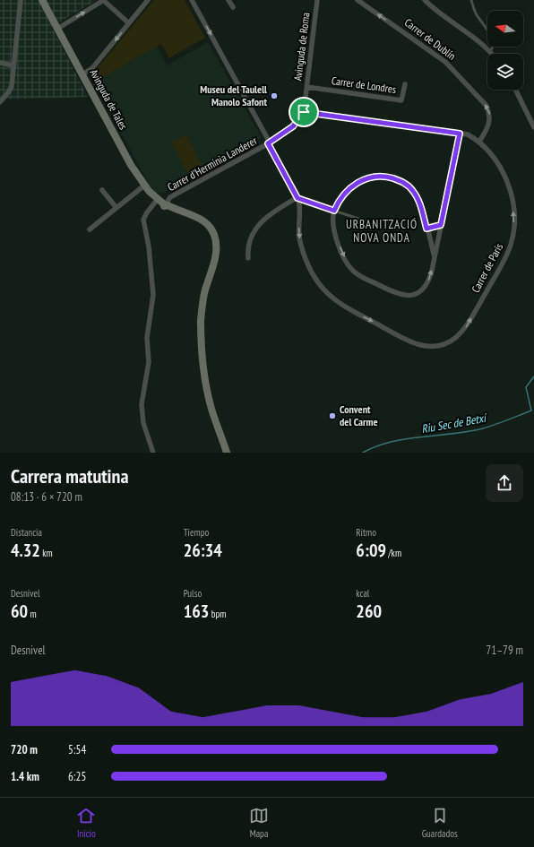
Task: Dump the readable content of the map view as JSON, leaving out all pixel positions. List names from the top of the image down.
{
  "streets": {
    "main road": ["Avinguda de Tales"],
    "street": [
      "Carrer de Dublín",
      "Avinguda de Roma",
      "Carrer de Londres",
      "Carrer d'Herminia Landerer",
      "Carrer de París"
    ]
  },
  "crossings": [
    ["Carrer de Dublín", "Carrer de París"],
    ["Avinguda de Roma", "Carrer de Londres"],
    ["Avinguda de Roma", "Carrer d'Herminia Landerer"],
    ["Avinguda de Roma", "Carrer de París"],
    ["Avinguda de Tales", "Carrer d'Herminia Landerer"]
  ],
  "districts": ["URBANITZACIÓ NOVA ONDA"],
  "water": ["Riu Sec de Betxí"],
  "places": ["Museu del Taulell Manolo Safont", "Convent del Carme"],
  "north": "left",
  "page": {
    "heading": ["Carrera matutina", "08:13 · 6 × 720 m"],
    "stats": [
      ["Distancia", "4.32 km"],
      ["Tiempo", "26:34"],
      ["Ritmo", "6:09 /km"],
      ["Desnivel", "60 m"],
      ["Pulso", "163 bpm"],
      ["kcal", "260"]
    ],
    "chart": ["Desnivel", "71–79 m"],
    "list": [
      {
        "name": "720 m",
        "note": "5:54"
      },
      {
        "name": "1.4 km",
        "note": "6:25"
      }
    ],
    "tabs": ["Inicio", "Mapa", "Guardados"]
  }
}
